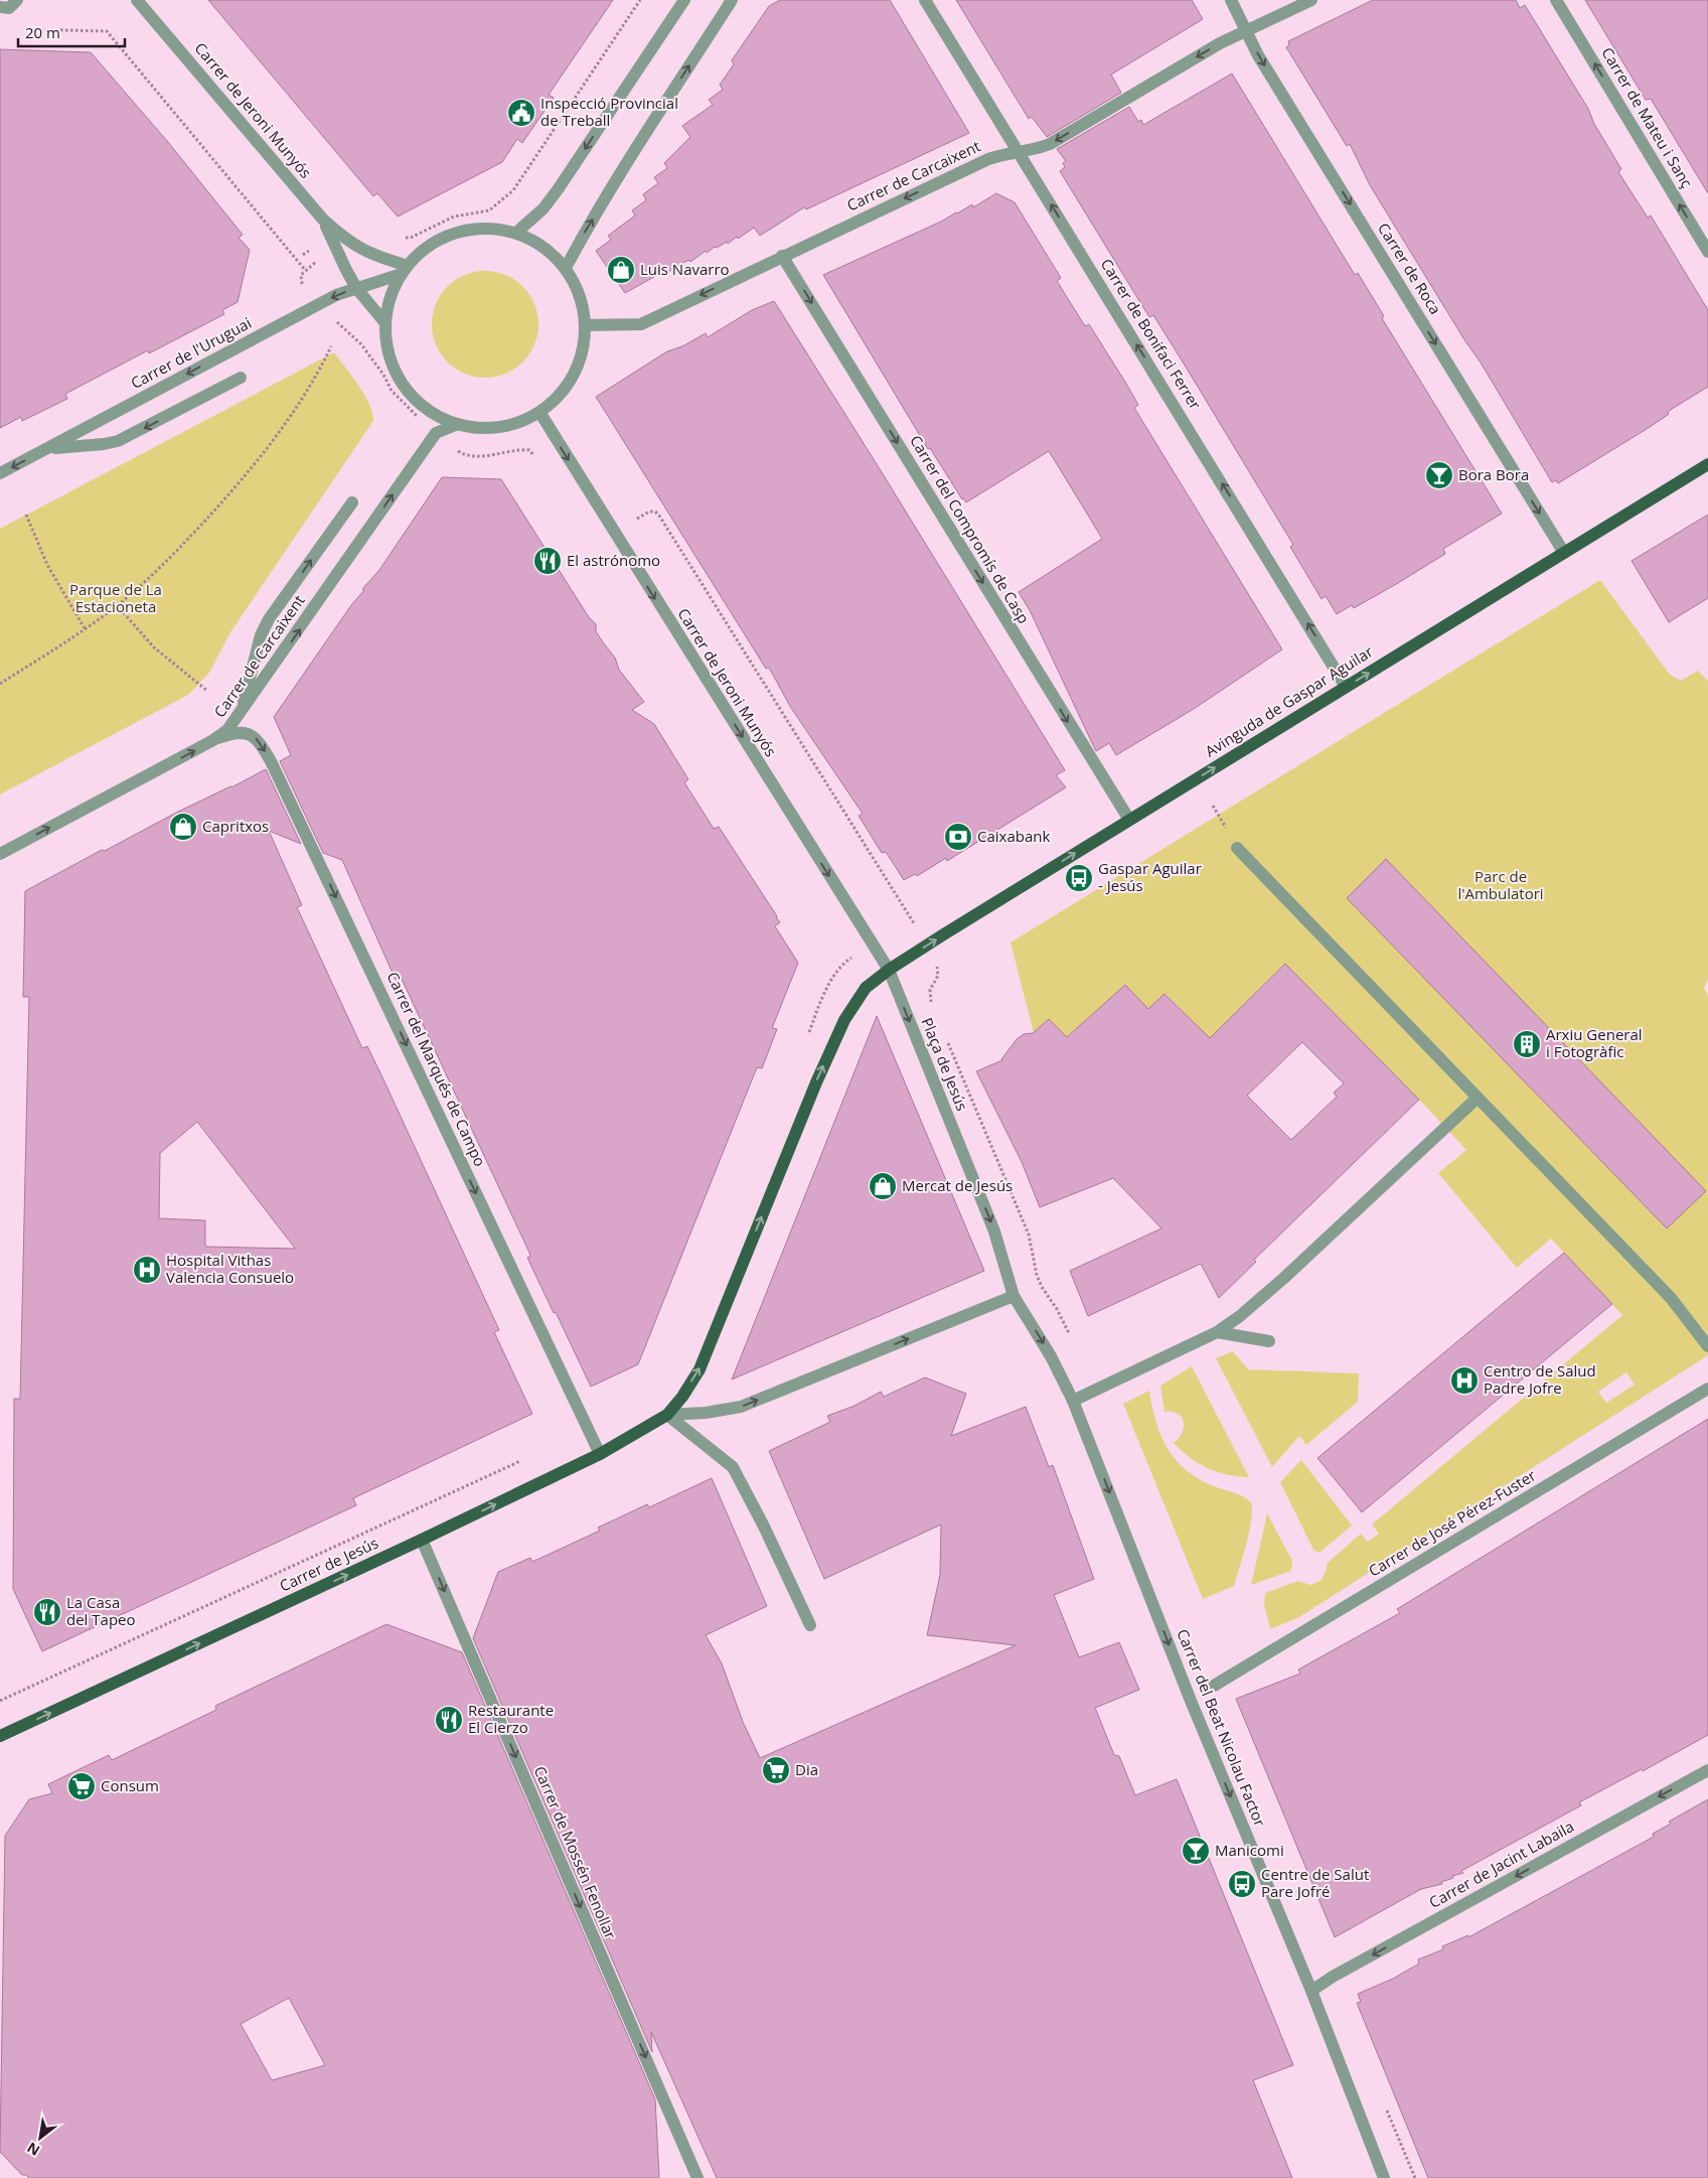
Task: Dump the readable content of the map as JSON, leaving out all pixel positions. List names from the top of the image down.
{
  "streets": {
    "main road": ["Avinguda de Gaspar Aguilar", "Carrer de Jesús"],
    "street": [
      "Carrer de Jeroni Munyós",
      "Carrer de Mateu i Sanç",
      "Carrer de Carcaixent",
      "Carrer de Roca",
      "Carrer de Bonifaci Ferrer",
      "Carrer de l'Uruguai",
      "Carrer del Compromís de Casp",
      "Plaça de Jesús",
      "Carrer del Marqués de Campo",
      "Carrer de José Pérez-Fuster",
      "Carrer del Beat Nicolau Factor",
      "Carrer de Mossén Fenollar",
      "Carrer de Jacint Labaila"
    ]
  },
  "crossings": [
    ["Carrer de Jeroni Munyós", "Carrer de l'Uruguai"],
    ["Carrer de Jeroni Munyós", "Avinguda de Gaspar Aguilar"],
    ["Carrer de Jeroni Munyós", "Plaça de Jesús"],
    ["Carrer de Carcaixent", "Carrer de Roca"],
    ["Carrer de Carcaixent", "Carrer de Bonifaci Ferrer"],
    ["Carrer de Carcaixent", "Carrer del Compromís de Casp"],
    ["Carrer de Carcaixent", "Carrer del Marqués de Campo"],
    ["Carrer de Roca", "Avinguda de Gaspar Aguilar"],
    ["Carrer de Bonifaci Ferrer", "Avinguda de Gaspar Aguilar"],
    ["Carrer del Compromís de Casp", "Avinguda de Gaspar Aguilar"],
    ["Avinguda de Gaspar Aguilar", "Plaça de Jesús"],
    ["Plaça de Jesús", "Carrer del Beat Nicolau Factor"],
    ["Carrer del Marqués de Campo", "Carrer de Jesús"],
    ["Carrer de Jesús", "Carrer de Mossén Fenollar"],
    ["Carrer del Beat Nicolau Factor", "Carrer de Jacint Labaila"]
  ],
  "one_way": [
    "Carrer de Jeroni Munyós",
    "Carrer de Mateu i Sanç",
    "Carrer de Roca",
    "Carrer de Bonifaci Ferrer",
    "Carrer del Compromís de Casp",
    "Avinguda de Gaspar Aguilar",
    "Plaça de Jesús",
    "Carrer del Marqués de Campo",
    "Carrer de Jesús",
    "Carrer del Beat Nicolau Factor",
    "Carrer de Mossén Fenollar",
    "Carrer de Jacint Labaila"
  ],
  "parks": ["Parque de La Estacioneta", "Parc de l'Ambulatori"],
  "places": {
    "public building": ["Inspecció Provincial de Treball"],
    "shop": ["Luis Navarro", "Capritxos", "Mercat de Jesús"],
    "bar": ["Bora Bora", "Manicomi"],
    "restaurant": ["El astrónomo", "La Casa del Tapeo", "Restaurante El Cierzo"],
    "bank": ["Caixabank"],
    "bus stop": ["Gaspar Aguilar - Jesús", "Centre de Salut Pare Jofré"],
    "building": ["Arxiu General i Fotogràfic"],
    "hospital": ["Hospital Vithas Valencia Consuelo", "Centro de Salud Padre Jofre"],
    "supermarket": ["Dia", "Consum"]
  },
  "scale_bar": "20 m",
  "north": "bottom left"
}
